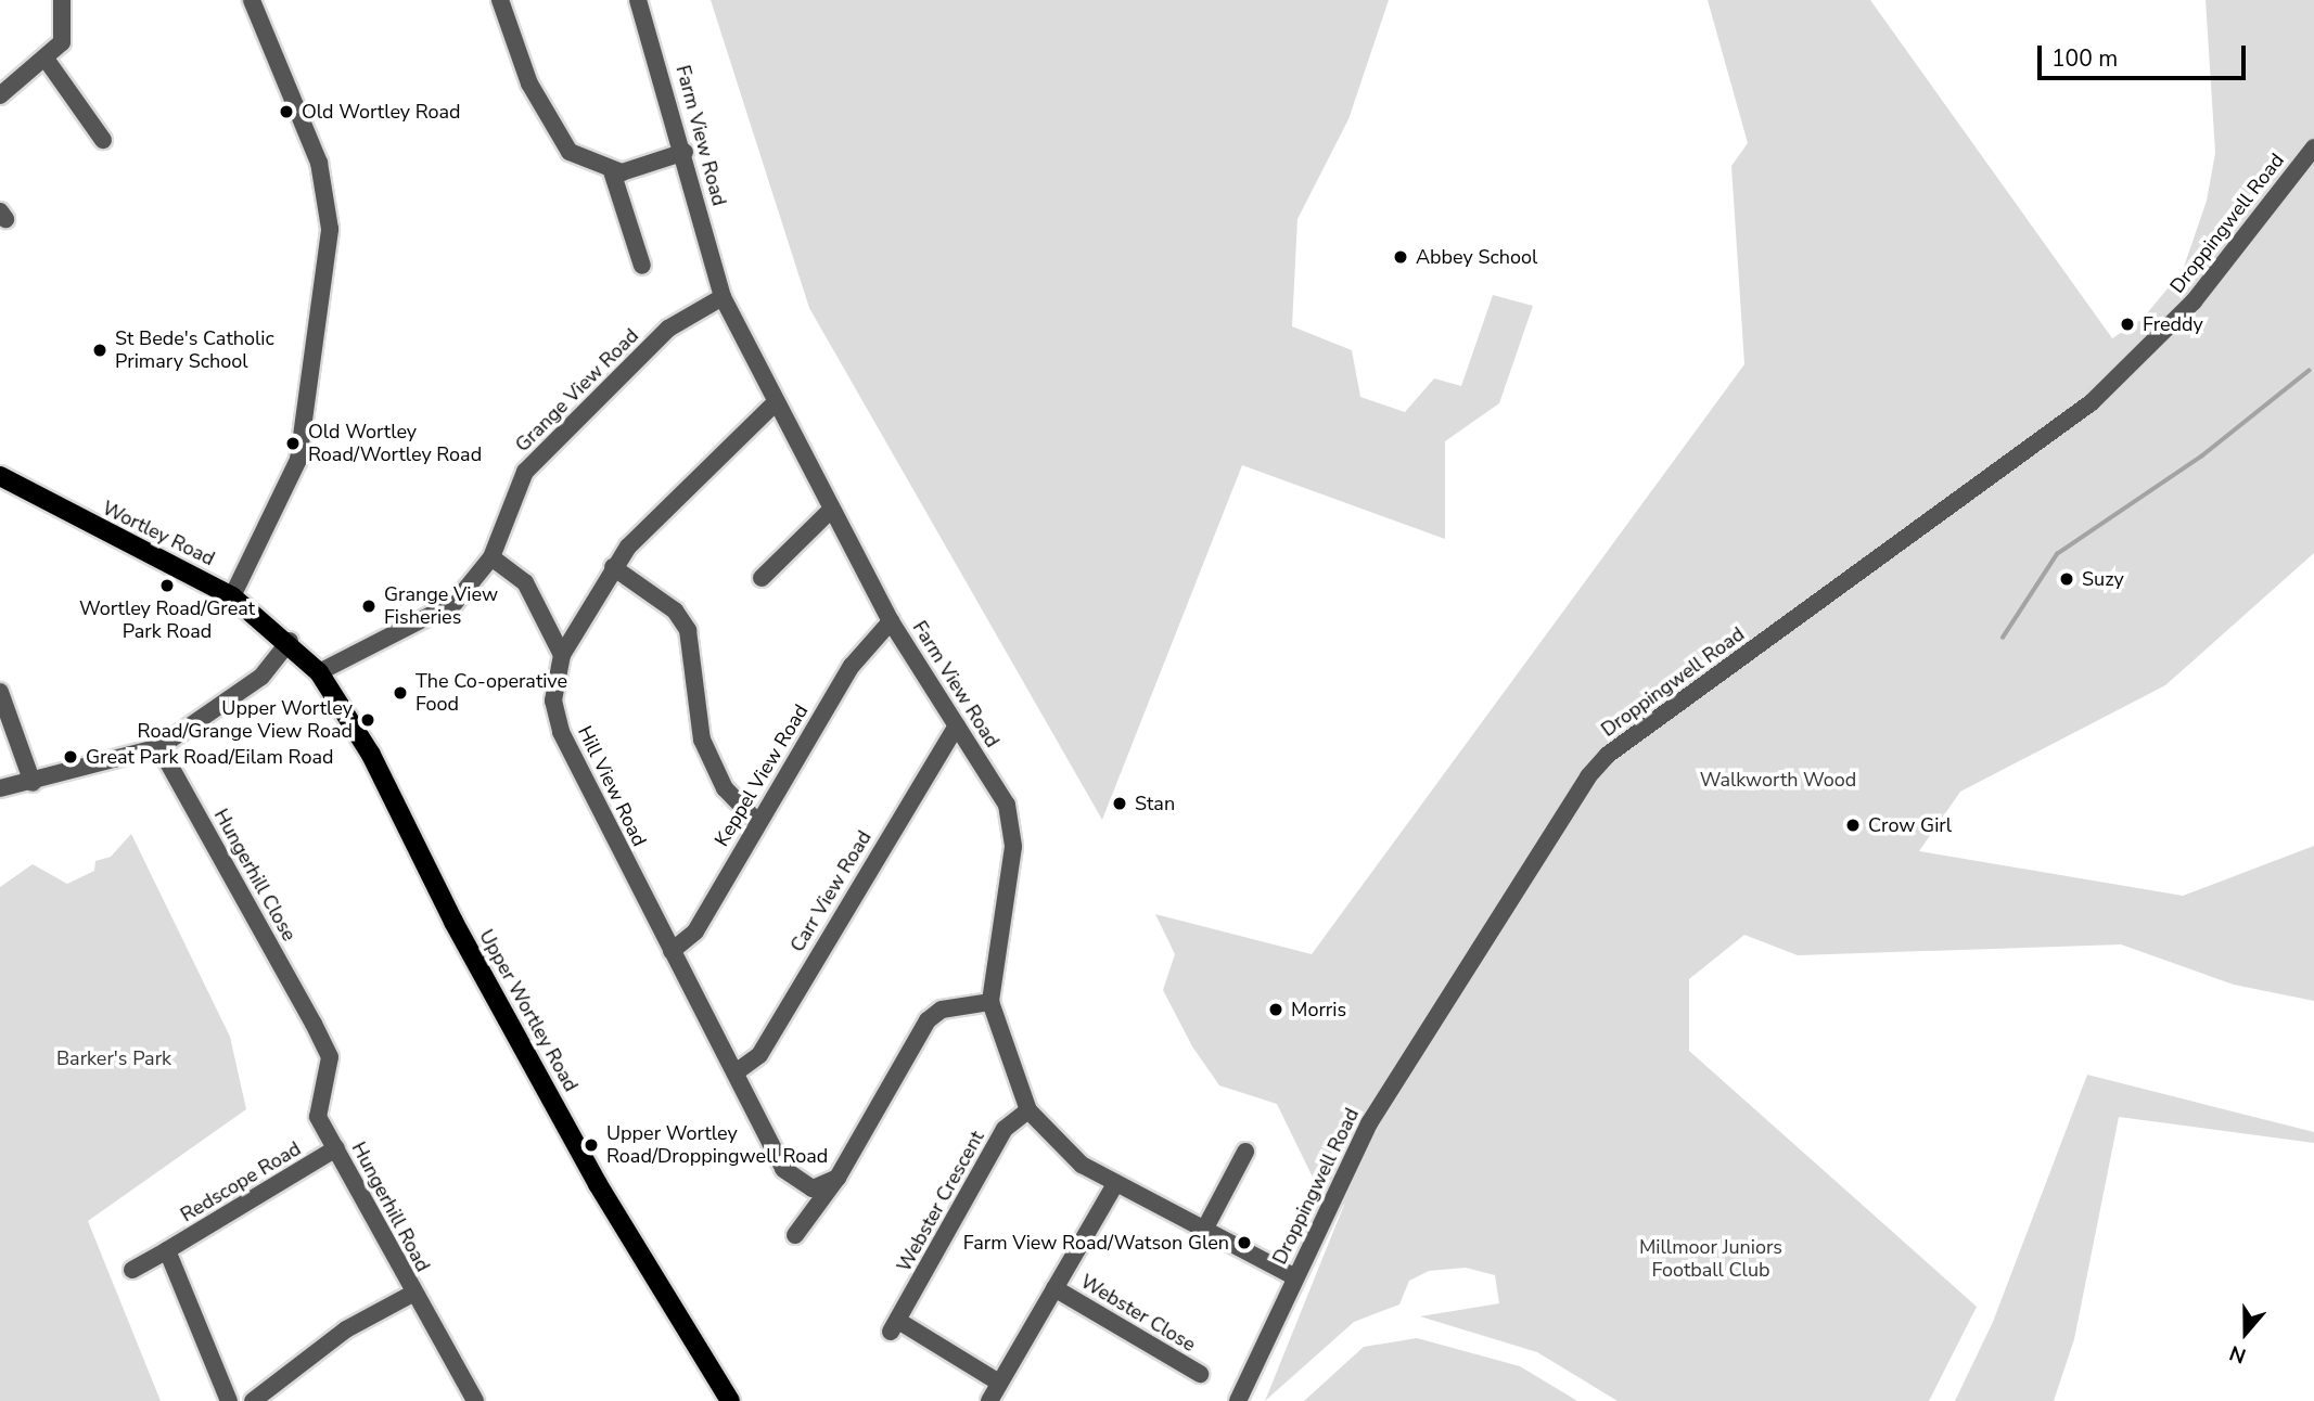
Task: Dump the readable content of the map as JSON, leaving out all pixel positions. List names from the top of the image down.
{
  "streets": {
    "main road": ["Wortley Road", "Upper Wortley Road"],
    "street": [
      "Farm View Road",
      "Droppingwell Road",
      "Grange View Road",
      "Keppel View Road",
      "Hill View Road",
      "Hungerhill Close",
      "Carr View Road",
      "Redscope Road",
      "Webster Crescent",
      "Hungerhill Road",
      "Webster Close"
    ]
  },
  "crossings": [
    ["Farm View Road", "Droppingwell Road"],
    ["Farm View Road", "Grange View Road"],
    ["Farm View Road", "Keppel View Road"],
    ["Farm View Road", "Hill View Road"],
    ["Farm View Road", "Carr View Road"],
    ["Farm View Road", "Webster Crescent"],
    ["Grange View Road", "Upper Wortley Road"],
    ["Wortley Road", "Upper Wortley Road"],
    ["Keppel View Road", "Hill View Road"],
    ["Hill View Road", "Carr View Road"],
    ["Hungerhill Close", "Hungerhill Road"],
    ["Redscope Road", "Hungerhill Road"]
  ],
  "parks": ["Walkworth Wood", "Barker's Park", "Millmoor Juniors Football Club"],
  "places": [
    "Old Wortley Road",
    "Abbey School",
    "Freddy",
    "St Bede's Catholic Primary School",
    "Old Wortley Road/Wortley Road",
    "Suzy",
    "Wortley Road/Great Park Road",
    "Grange View Fisheries",
    "The Co-operative Food",
    "Upper Wortley Road/Grange View Road",
    "Great Park Road/Eilam Road",
    "Stan",
    "Crow Girl",
    "Morris",
    "Upper Wortley Road/Droppingwell Road",
    "Farm View Road/Watson Glen"
  ],
  "scale_bar": "100 m",
  "north": "bottom"
}
